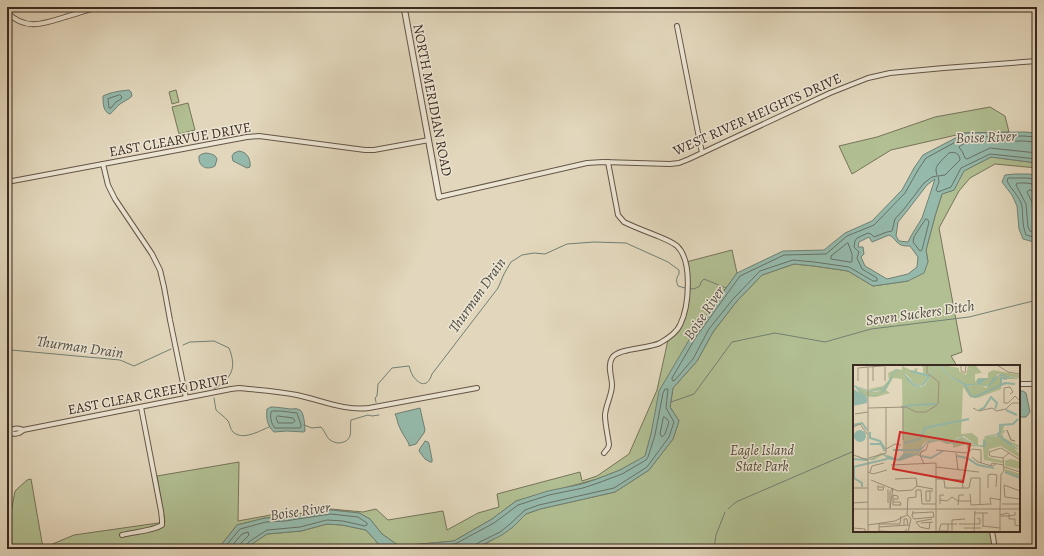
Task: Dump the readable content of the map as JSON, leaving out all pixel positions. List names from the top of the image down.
{
  "streets": {
    "street": [
      "NORTH MERIDIAN ROAD",
      "WEST RIVER HEIGHTS DRIVE",
      "EAST CLEARVUE DRIVE",
      "EAST CLEAR CREEK DRIVE"
    ]
  },
  "crossings": [
    ["NORTH MERIDIAN ROAD", "WEST RIVER HEIGHTS DRIVE"],
    ["NORTH MERIDIAN ROAD", "EAST CLEARVUE DRIVE"]
  ],
  "water": ["Boise River", "Thurman Drain", "Seven Suckers Ditch"],
  "parks": ["Eagle Island State Park"]
}
